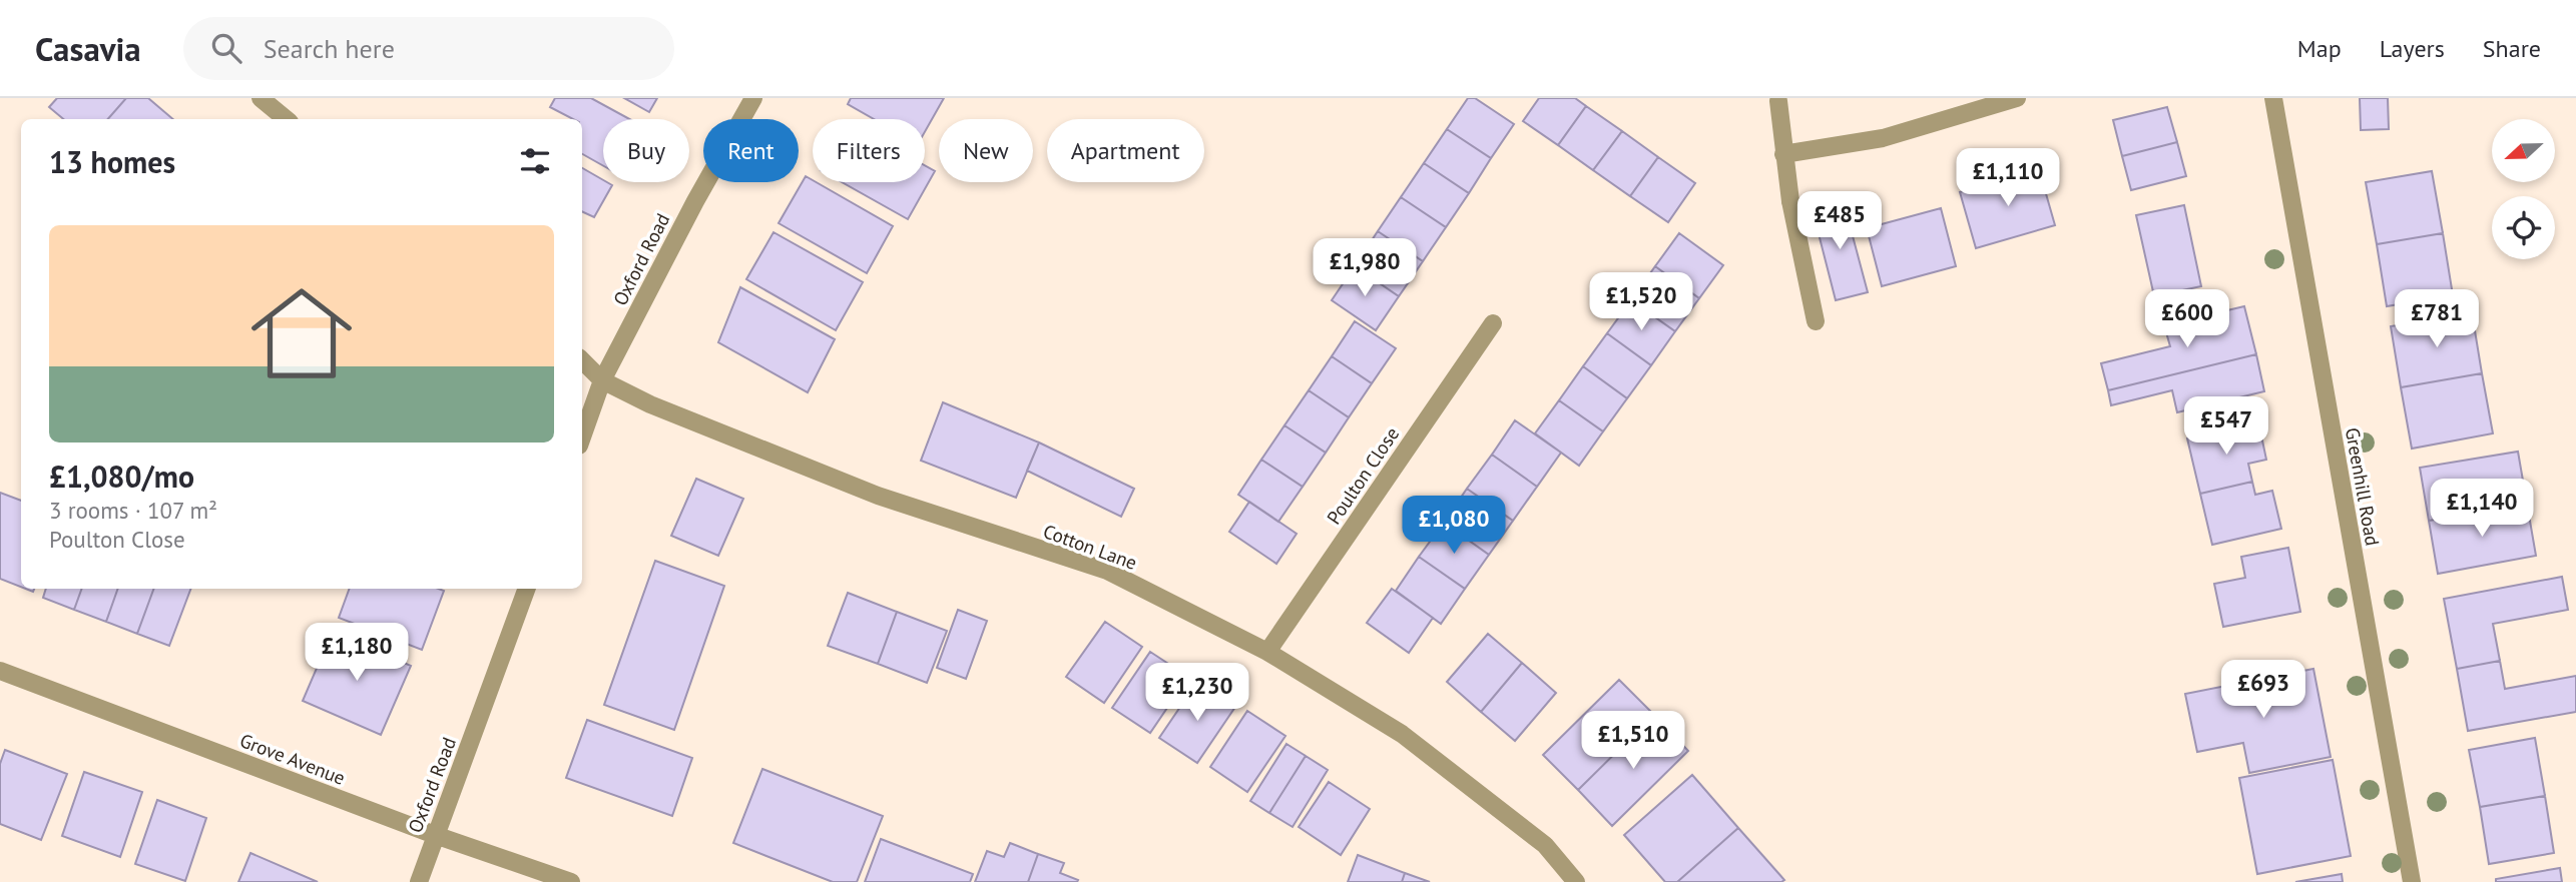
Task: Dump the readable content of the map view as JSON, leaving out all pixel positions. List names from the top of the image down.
{
  "streets": {
    "street": [
      "Oxford Road",
      "Poulton Close",
      "Greenhill Road",
      "Cotton Lane",
      "Grove Avenue"
    ]
  },
  "crossings": [
    ["Oxford Road", "Cotton Lane"],
    ["Oxford Road", "Grove Avenue"],
    ["Poulton Close", "Cotton Lane"]
  ],
  "north": "left",
  "page": {
    "header": "Casavia",
    "search": "Search here",
    "nav": ["Map", "Layers", "Share"],
    "chip": [
      "Buy",
      "Rent",
      "Filters",
      "New",
      "Apartment"
    ],
    "heading": "13 homes",
    "price": [
      "£1,110",
      "£485",
      "£1,980",
      "£1,520",
      "£600",
      "£781",
      "£547",
      "£1,140",
      "£1,080",
      "£1,180",
      "£693",
      "£1,230",
      "£1,510"
    ],
    "list": [
      {
        "name": "£1,080/mo",
        "note": "3 rooms · 107 m² · Poulton Close"
      }
    ]
  }
}
